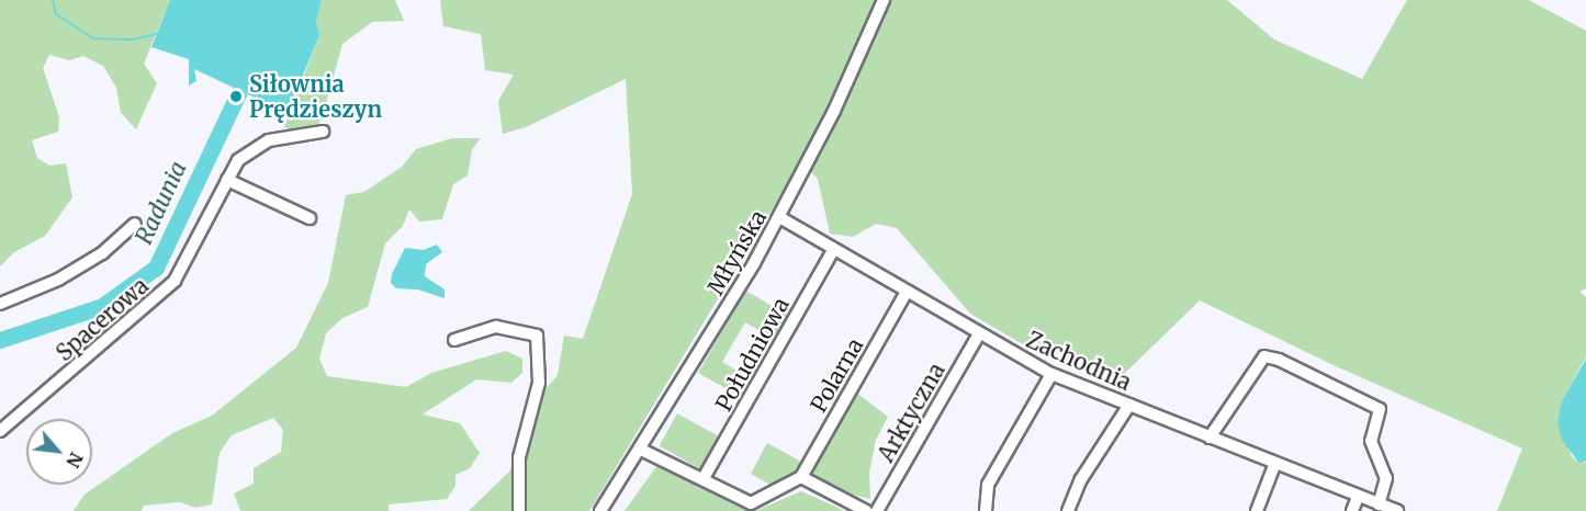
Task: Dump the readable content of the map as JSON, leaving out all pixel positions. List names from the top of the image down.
{
  "streets": {
    "street": [
      "Młyńska",
      "Spacerowa",
      "Południowa",
      "Zachodnia",
      "Polarna",
      "Arktyczna"
    ]
  },
  "crossings": [
    ["Młyńska", "Zachodnia"],
    ["Południowa", "Zachodnia"],
    ["Zachodnia", "Polarna"],
    ["Zachodnia", "Arktyczna"]
  ],
  "water": ["Radunia"],
  "places": ["Siłownia Prędzieszyn"],
  "north": "bottom right"
}
